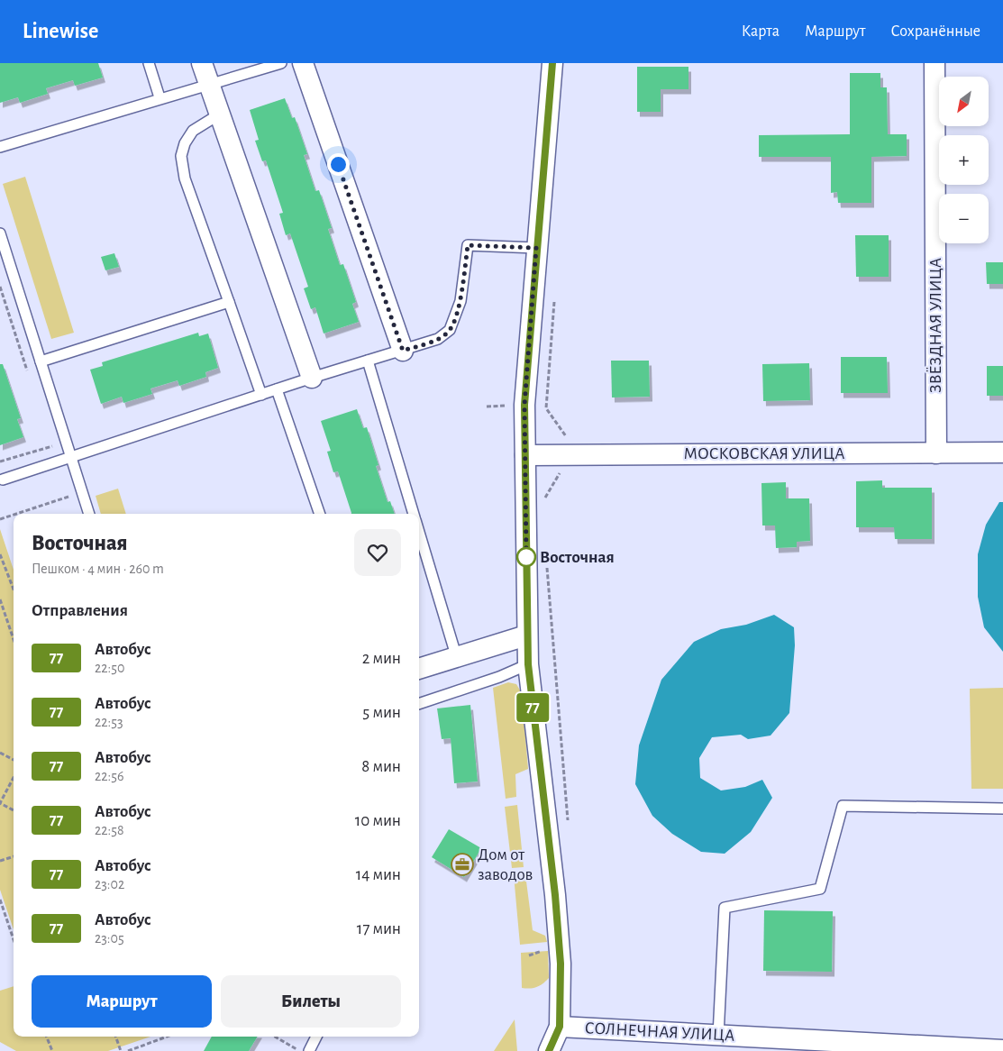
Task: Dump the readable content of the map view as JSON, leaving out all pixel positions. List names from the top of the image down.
{
  "streets": {
    "street": ["ЗВЁЗДНАЯ УЛИЦА", "МОСКОВСКАЯ УЛИЦА", "СОЛНЕЧНАЯ УЛИЦА"]
  },
  "crossings": [
    ["ЗВЁЗДНАЯ УЛИЦА", "МОСКОВСКАЯ УЛИЦА"]
  ],
  "places": {
    "other": ["Восточная"],
    "office": ["Дом от заводов"]
  },
  "lines": ["bus line 77"],
  "north": "bottom left",
  "page": {
    "header": "Linewise",
    "nav": ["Карта", "Маршрут", "Сохранённые"],
    "on_map": "77",
    "map_buttons": ["+", "−"],
    "heading": [
      ["Восточная", "Пешком · 4 мин · 260 m"],
      "Отправления"
    ],
    "list": [
      {
        "mark": "77",
        "name": "Автобус",
        "note": "22:50",
        "value": "2 мин"
      },
      {
        "mark": "77",
        "name": "Автобус",
        "note": "22:53",
        "value": "5 мин"
      },
      {
        "mark": "77",
        "name": "Автобус",
        "note": "22:56",
        "value": "8 мин"
      },
      {
        "mark": "77",
        "name": "Автобус",
        "note": "22:58",
        "value": "10 мин"
      },
      {
        "mark": "77",
        "name": "Автобус",
        "note": "23:02",
        "value": "14 мин"
      },
      {
        "mark": "77",
        "name": "Автобус",
        "note": "23:05",
        "value": "17 мин"
      }
    ],
    "buttons": ["Маршрут", "Билеты"]
  }
}
